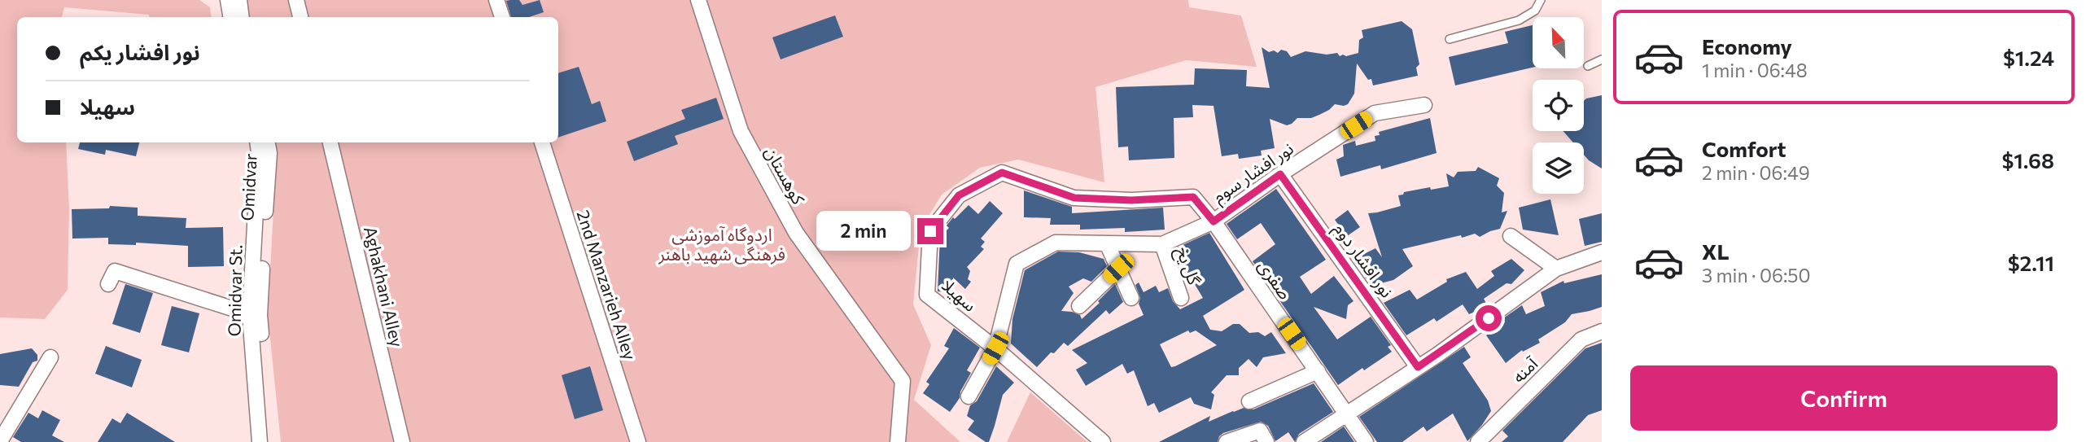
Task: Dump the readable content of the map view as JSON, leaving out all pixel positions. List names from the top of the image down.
{
  "streets": {
    "street": [
      "نور افشار سوم",
      "کوهستان",
      "Omidvar",
      "نور افشار دوم",
      "گل یخ",
      "صفری",
      "2nd Manzarieh Alley",
      "Aghakhani Alley",
      "Omidvar St.",
      "سهیلا",
      "آمنه"
    ]
  },
  "crossings": [
    ["نور افشار سوم", "نور افشار دوم"],
    ["نور افشار سوم", "گل یخ"],
    ["نور افشار سوم", "صفری"],
    ["نور افشار سوم", "سهیلا"],
    ["Omidvar", "Omidvar St."],
    ["صفری", "سهیلا"]
  ],
  "parks": ["اردوگاه آموزشی فرهنگی شهید باهنر"],
  "north": "top left",
  "page": {
    "list": [
      {
        "name": "Economy",
        "note": "1 min · 06:48",
        "value": "$1.24"
      },
      {
        "name": "Comfort",
        "note": "2 min · 06:49",
        "value": "$1.68"
      },
      {
        "name": "XL",
        "note": "3 min · 06:50",
        "value": "$2.11"
      }
    ],
    "banner": ["نور افشار یکم", "سهیلا"],
    "bubble": "2 min",
    "buttons": "Confirm"
  }
}
